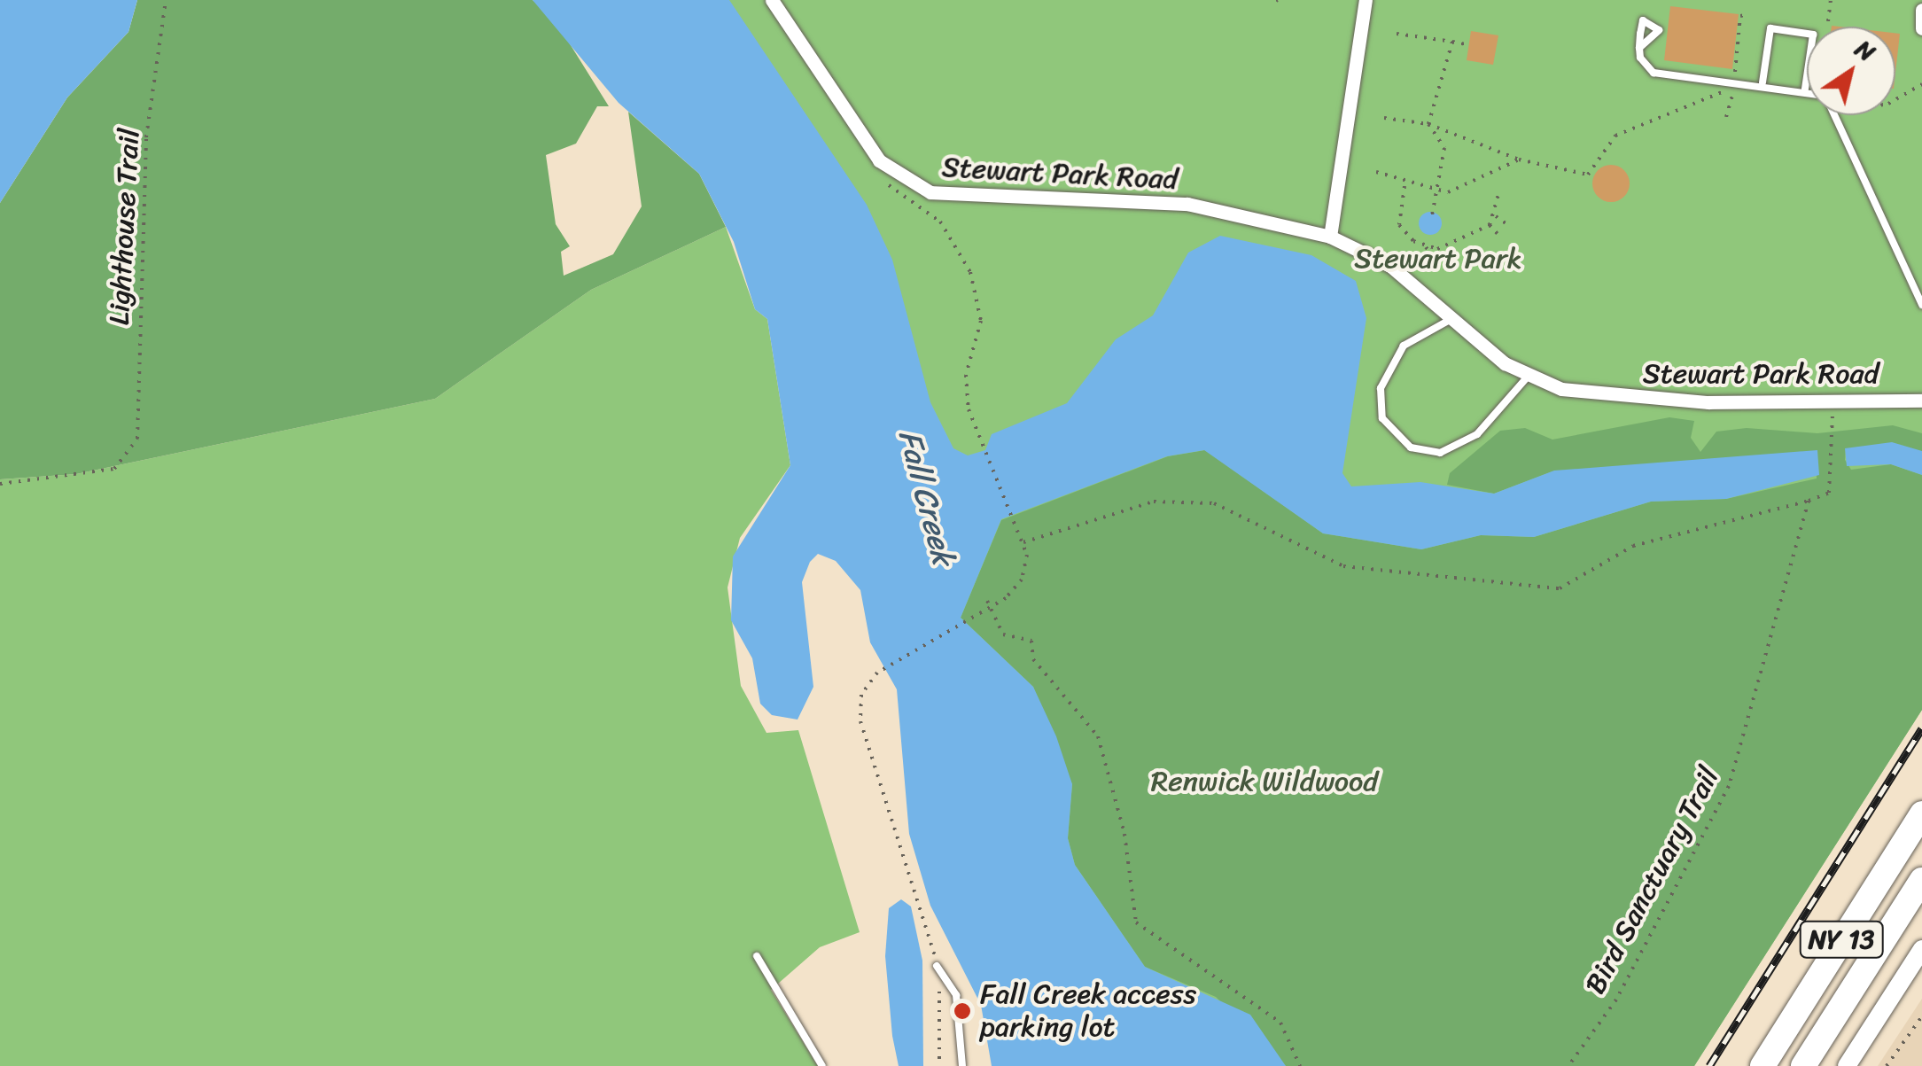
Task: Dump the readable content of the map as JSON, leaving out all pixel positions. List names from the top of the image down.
{
  "streets": {
    "highway": ["NY 13"],
    "street": ["Stewart Park Road"],
    "path": ["Lighthouse Trail", "Bird Sanctuary Trail"]
  },
  "crossings": [
    ["Stewart Park Road", "Bird Sanctuary Trail"]
  ],
  "water": ["Fall Creek"],
  "parks": ["Stewart Park", "Renwick Wildwood"],
  "places": ["Fall Creek access parking lot"],
  "north": "top right"
}
